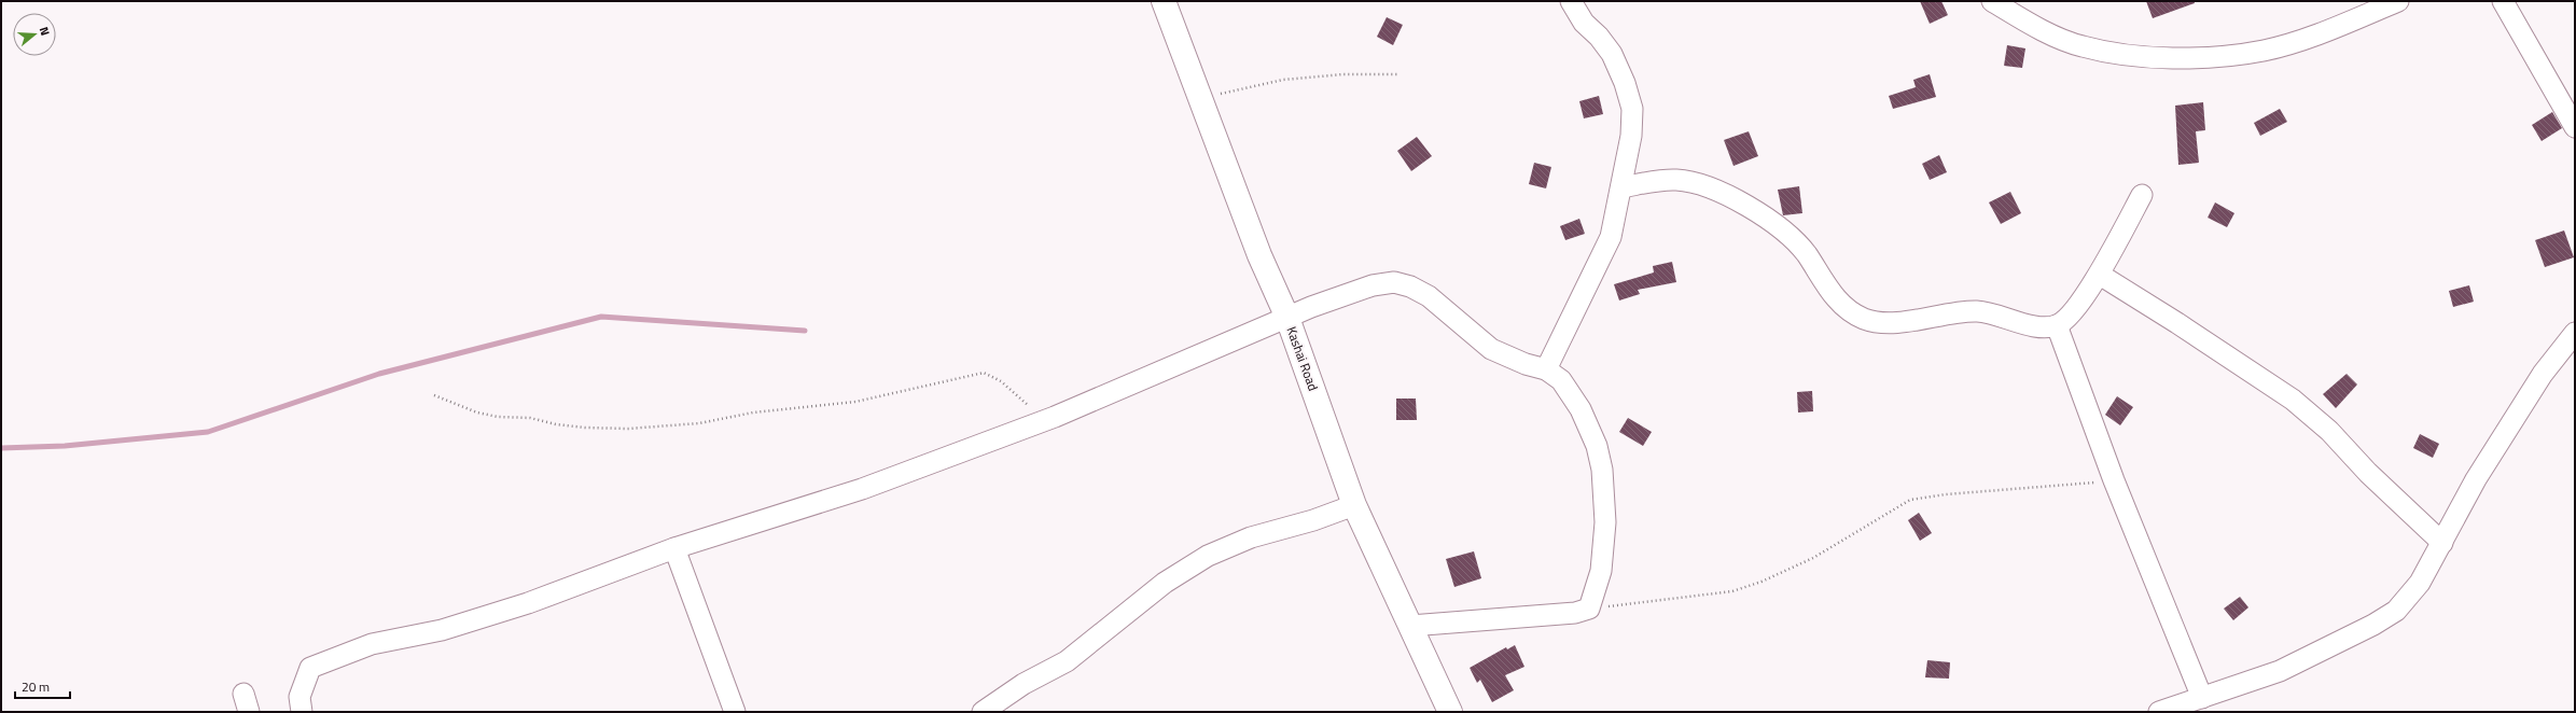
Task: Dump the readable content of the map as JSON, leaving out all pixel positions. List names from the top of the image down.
{
  "streets": {
    "street": ["Kashai Road"]
  },
  "scale_bar": "20 m",
  "north": "right"
}
